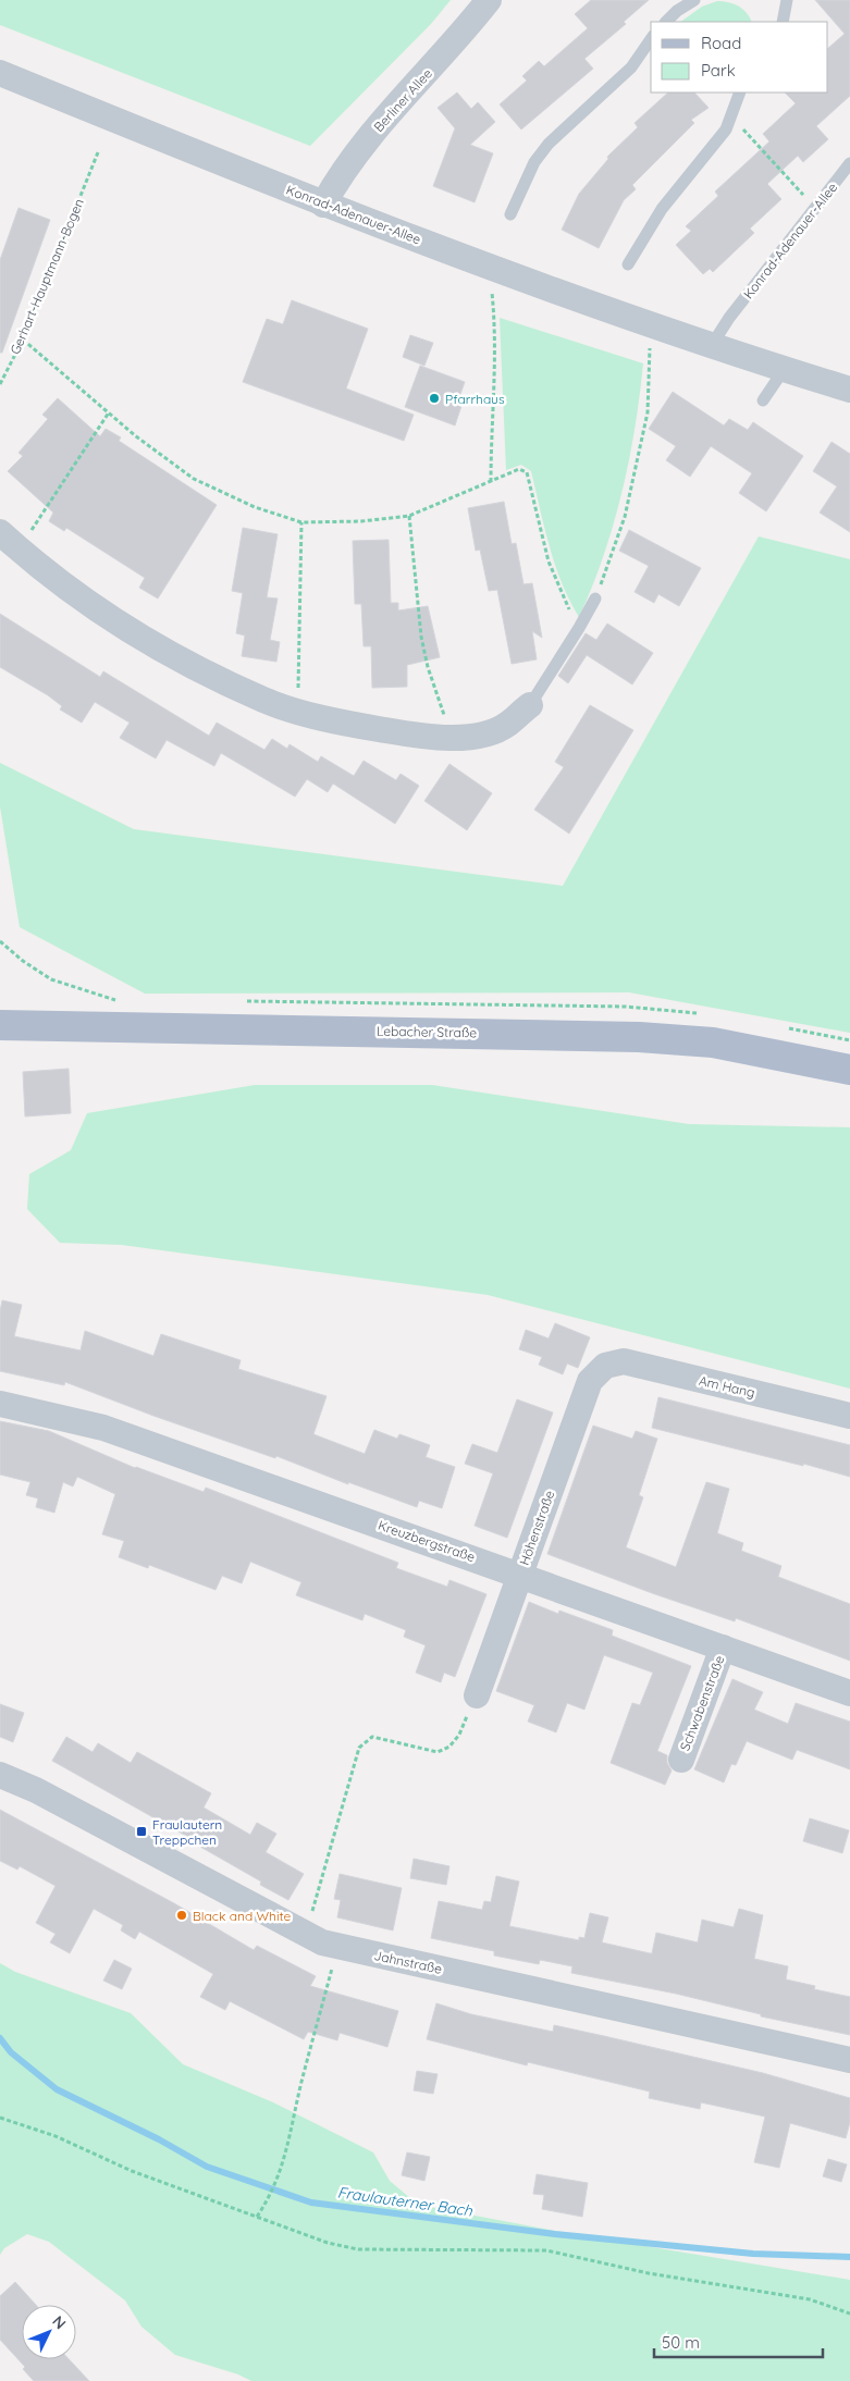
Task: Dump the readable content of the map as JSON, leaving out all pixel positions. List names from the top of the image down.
{
  "streets": {
    "main road": ["Lebacher Straße"],
    "street": [
      "Berliner Allee",
      "Konrad-Adenauer-Allee",
      "Am Hang",
      "Höhenstraße",
      "Kreuzbergstraße",
      "Schwabenstraße",
      "Jahnstraße"
    ],
    "path": ["Gerhart-Hauptmann-Bogen"]
  },
  "crossings": [
    ["Berliner Allee", "Konrad-Adenauer-Allee"],
    ["Am Hang", "Höhenstraße"],
    ["Höhenstraße", "Kreuzbergstraße"],
    ["Kreuzbergstraße", "Schwabenstraße"]
  ],
  "water": ["Fraulauterner Bach"],
  "places": {
    "other": ["Pfarrhaus", "Black and White"],
    "transit": ["Fraulautern Treppchen"]
  },
  "legend": ["Road", "Park"],
  "scale_bar": "50 m",
  "north": "top right"
}
